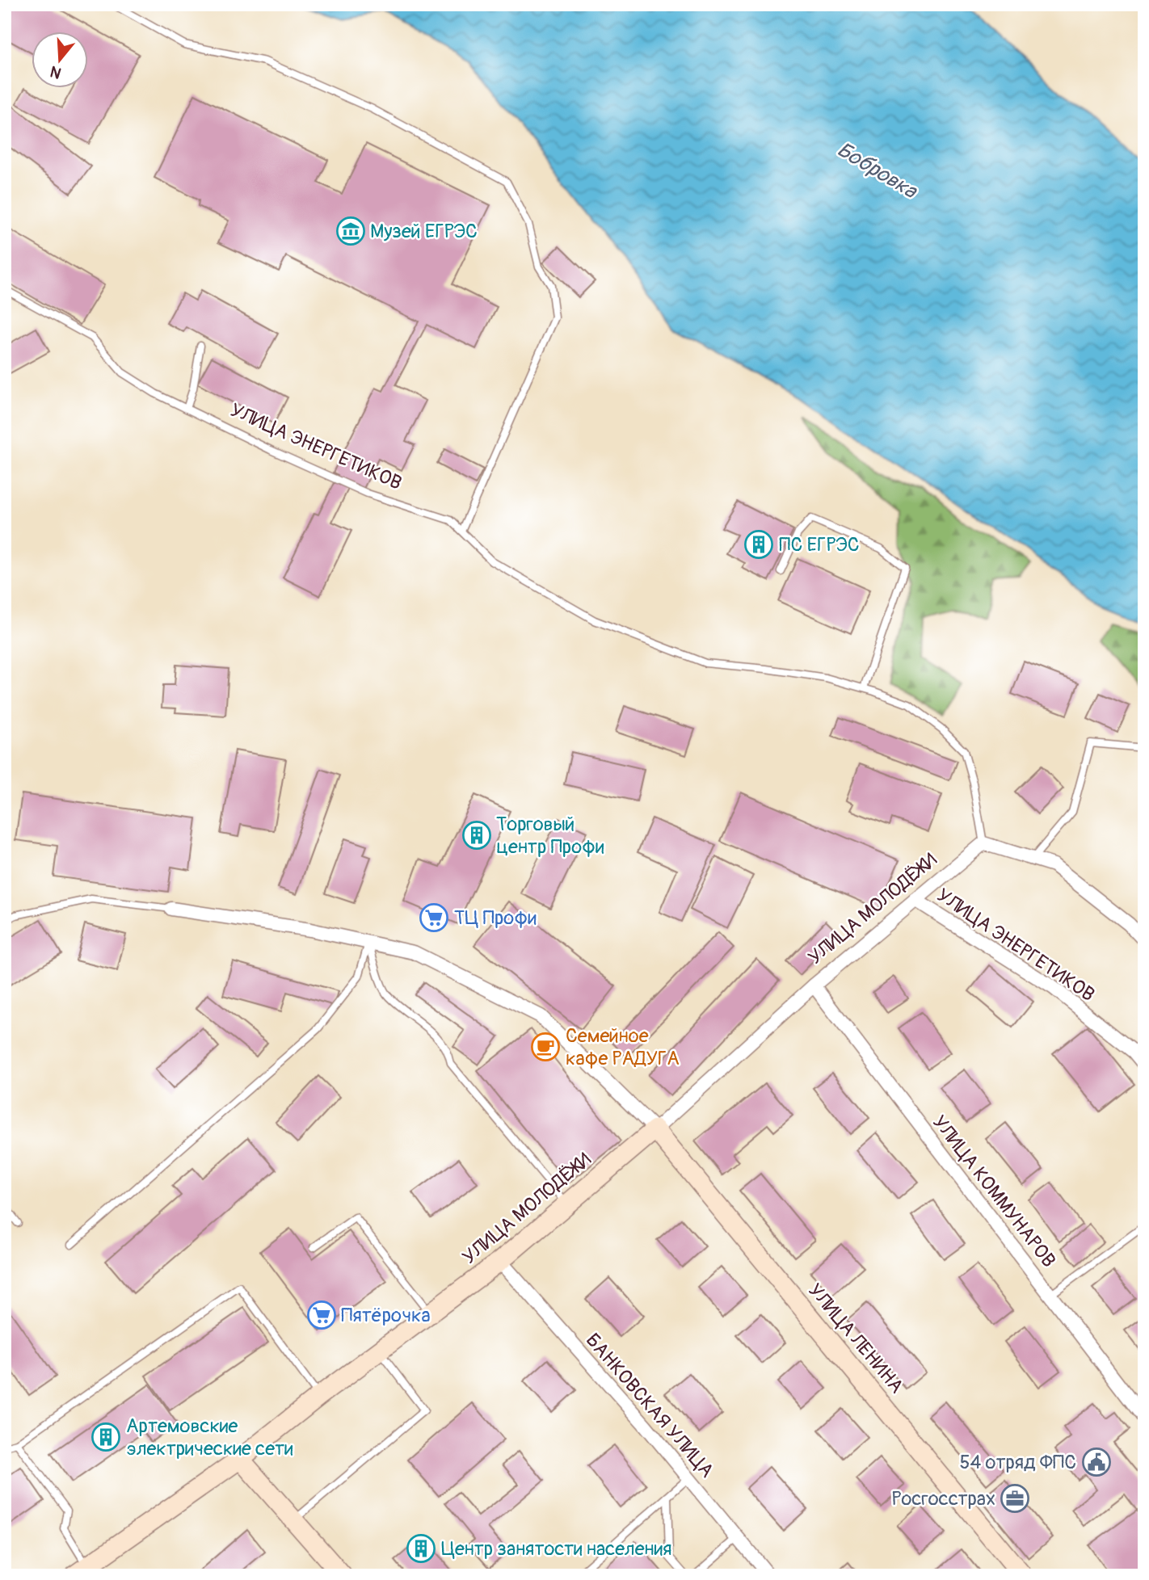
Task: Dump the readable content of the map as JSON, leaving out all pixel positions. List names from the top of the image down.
{
  "streets": {
    "street": [
      "УЛИЦА ЭНЕРГЕТИКОВ",
      "УЛИЦА МОЛОДЁЖИ",
      "УЛИЦА КОММУНАРОВ",
      "УЛИЦА ЛЕНИНА",
      "БАНКОВСКАЯ УЛИЦА"
    ]
  },
  "crossings": [
    ["УЛИЦА ЭНЕРГЕТИКОВ", "УЛИЦА МОЛОДЁЖИ"],
    ["УЛИЦА МОЛОДЁЖИ", "УЛИЦА КОММУНАРОВ"],
    ["УЛИЦА МОЛОДЁЖИ", "УЛИЦА ЛЕНИНА"],
    ["УЛИЦА МОЛОДЁЖИ", "БАНКОВСКАЯ УЛИЦА"]
  ],
  "water": ["Бобровка"],
  "places": {
    "museum": ["Музей ЕГРЭС"],
    "building": [
      "ПС ЕГРЭС",
      "Торговый центр Профи",
      "Артемовские электрические сети",
      "Центр занятости населения"
    ],
    "supermarket": ["ТЦ Профи", "Пятёрочка"],
    "cafe": ["Семейное кафе РАДУГА"],
    "public building": ["54 отряд ФПС"],
    "office": ["Росгосстрах"]
  },
  "north": "bottom"
}
